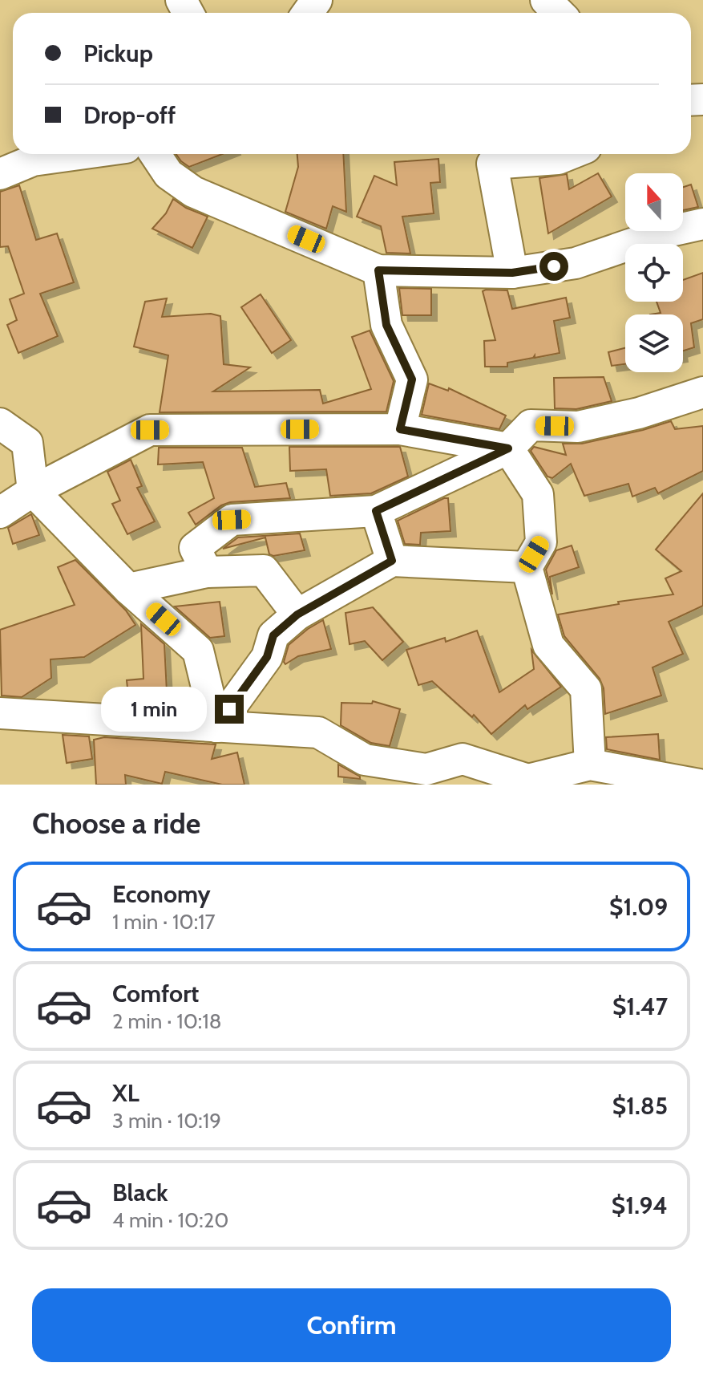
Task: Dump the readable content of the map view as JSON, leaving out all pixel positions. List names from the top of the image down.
{
  "north": "top",
  "page": {
    "banner": ["Pickup", "Drop-off"],
    "bubble": "1 min",
    "heading": "Choose a ride",
    "list": [
      {
        "name": "Economy",
        "note": "1 min · 10:17",
        "value": "$1.09"
      },
      {
        "name": "Comfort",
        "note": "2 min · 10:18",
        "value": "$1.47"
      },
      {
        "name": "XL",
        "note": "3 min · 10:19",
        "value": "$1.85"
      },
      {
        "name": "Black",
        "note": "4 min · 10:20",
        "value": "$1.94"
      }
    ],
    "buttons": "Confirm"
  }
}
